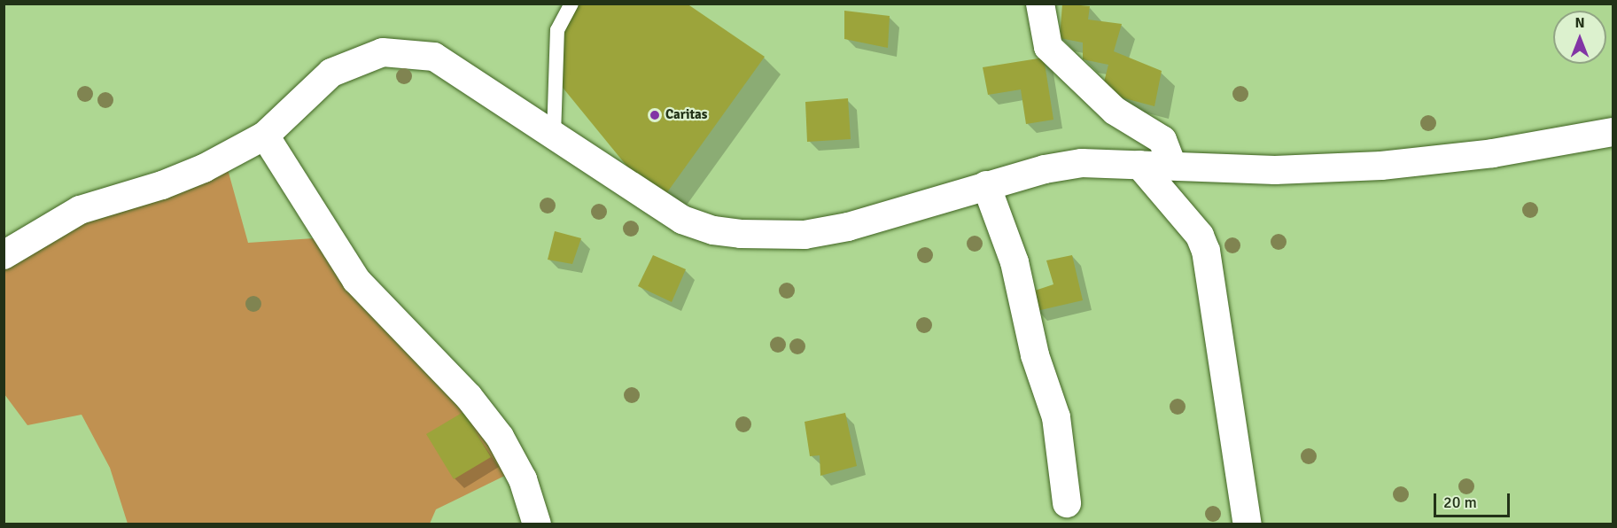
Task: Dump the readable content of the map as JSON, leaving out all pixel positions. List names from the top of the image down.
{
  "places": ["Caritas"],
  "scale_bar": "20 m",
  "north": "top"
}
